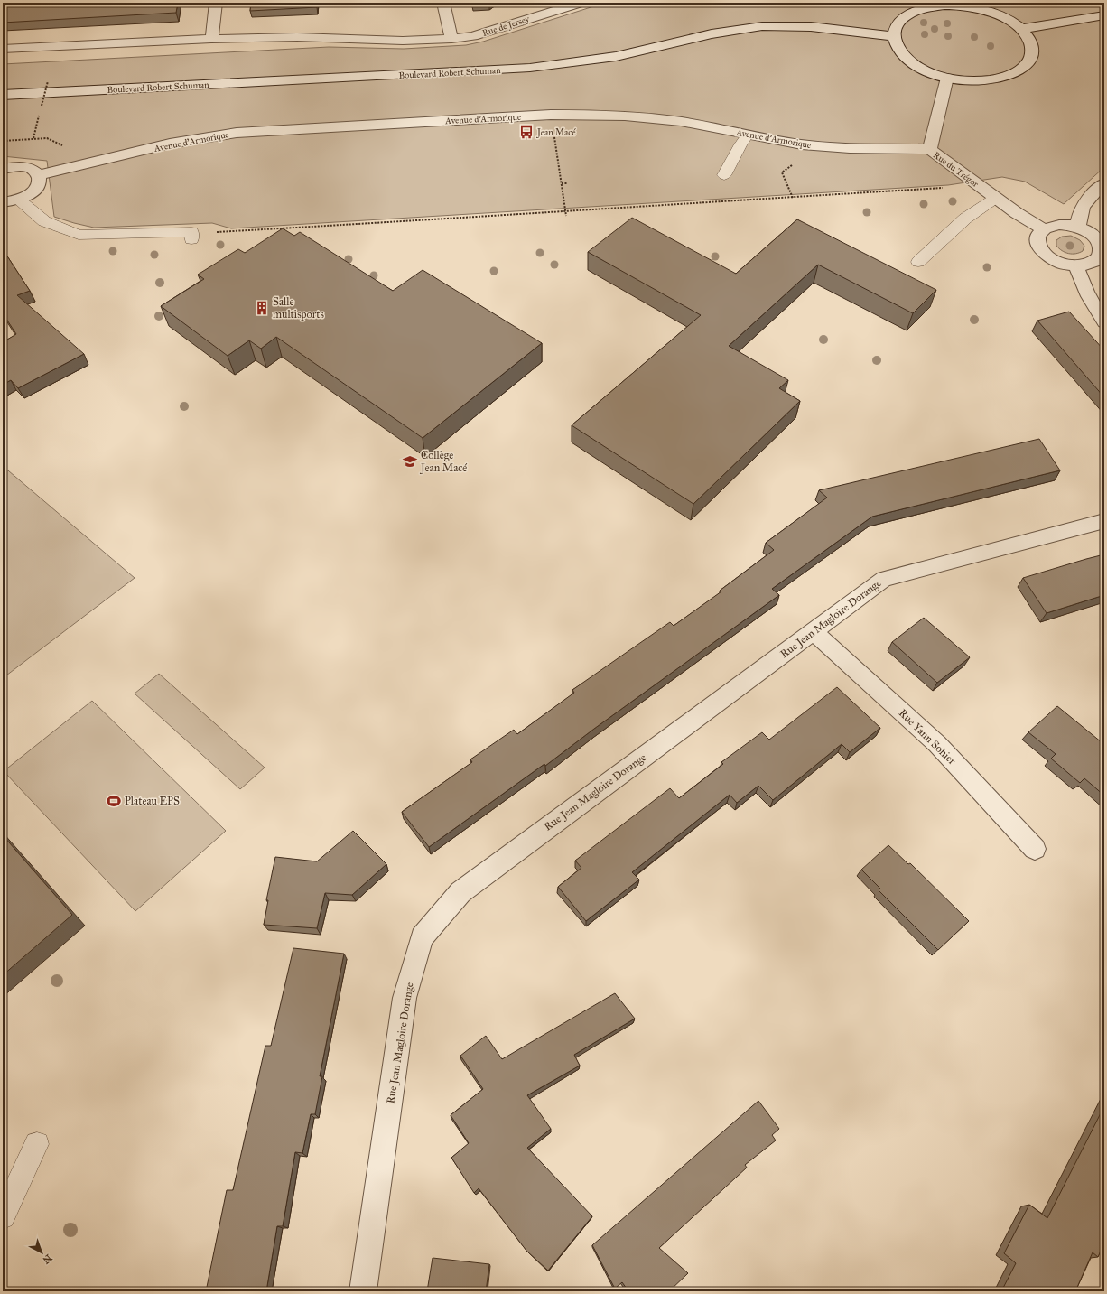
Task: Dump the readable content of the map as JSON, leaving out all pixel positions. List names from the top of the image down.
{
  "streets": {
    "street": [
      "Rue de Jersey",
      "Boulevard Robert Schuman",
      "Avenue d'Armorique",
      "Rue du Trégor",
      "Rue Jean Magloire Dorange",
      "Rue Yann Sohier"
    ]
  },
  "crossings": [
    ["Avenue d'Armorique", "Rue du Trégor"],
    ["Rue Jean Magloire Dorange", "Rue Yann Sohier"]
  ],
  "places": {
    "bus stop": ["Jean Macé"],
    "building": ["Salle multisports"],
    "school or university": ["Collège Jean Macé"],
    "sports": ["Plateau EPS"]
  },
  "north": "bottom right"
}
